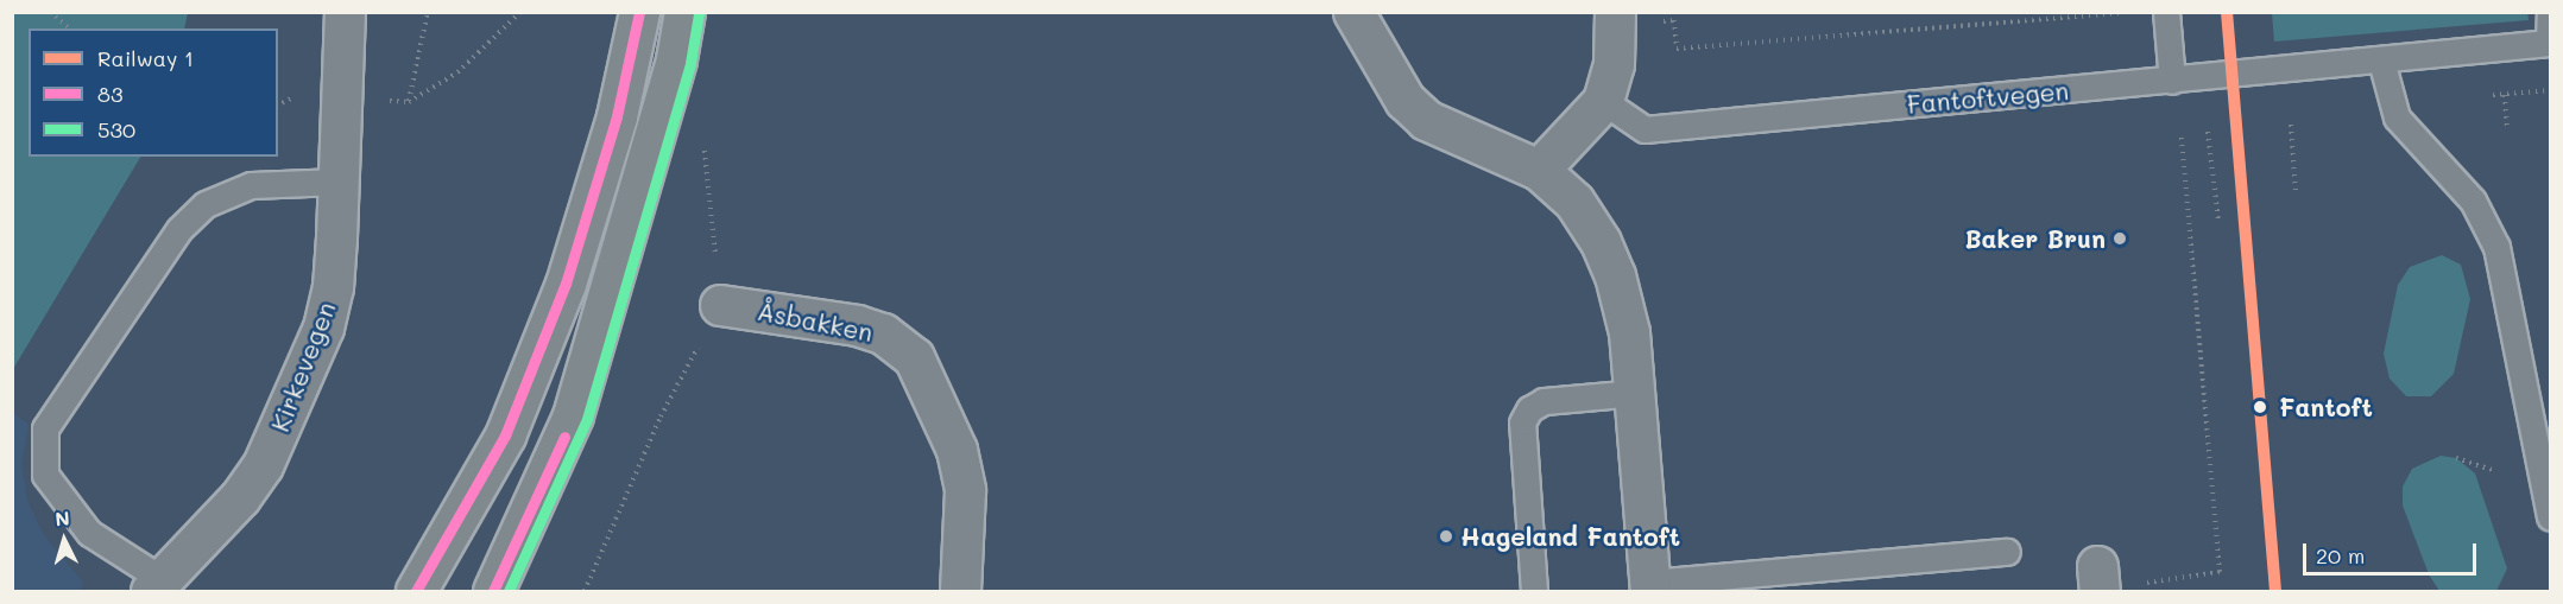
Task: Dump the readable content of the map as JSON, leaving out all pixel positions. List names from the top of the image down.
{
  "streets": {
    "street": ["Åsbakken", "Kirkevegen"],
    "lane": ["Fantoftvegen"]
  },
  "places": ["Baker Brun", "Fantoft", "Hageland Fantoft"],
  "lines": ["rail line 1", "transit line 83", "transit line 530"],
  "legend": ["Railway 1", "83", "530"],
  "scale_bar": "20 m",
  "north": "top"
}
